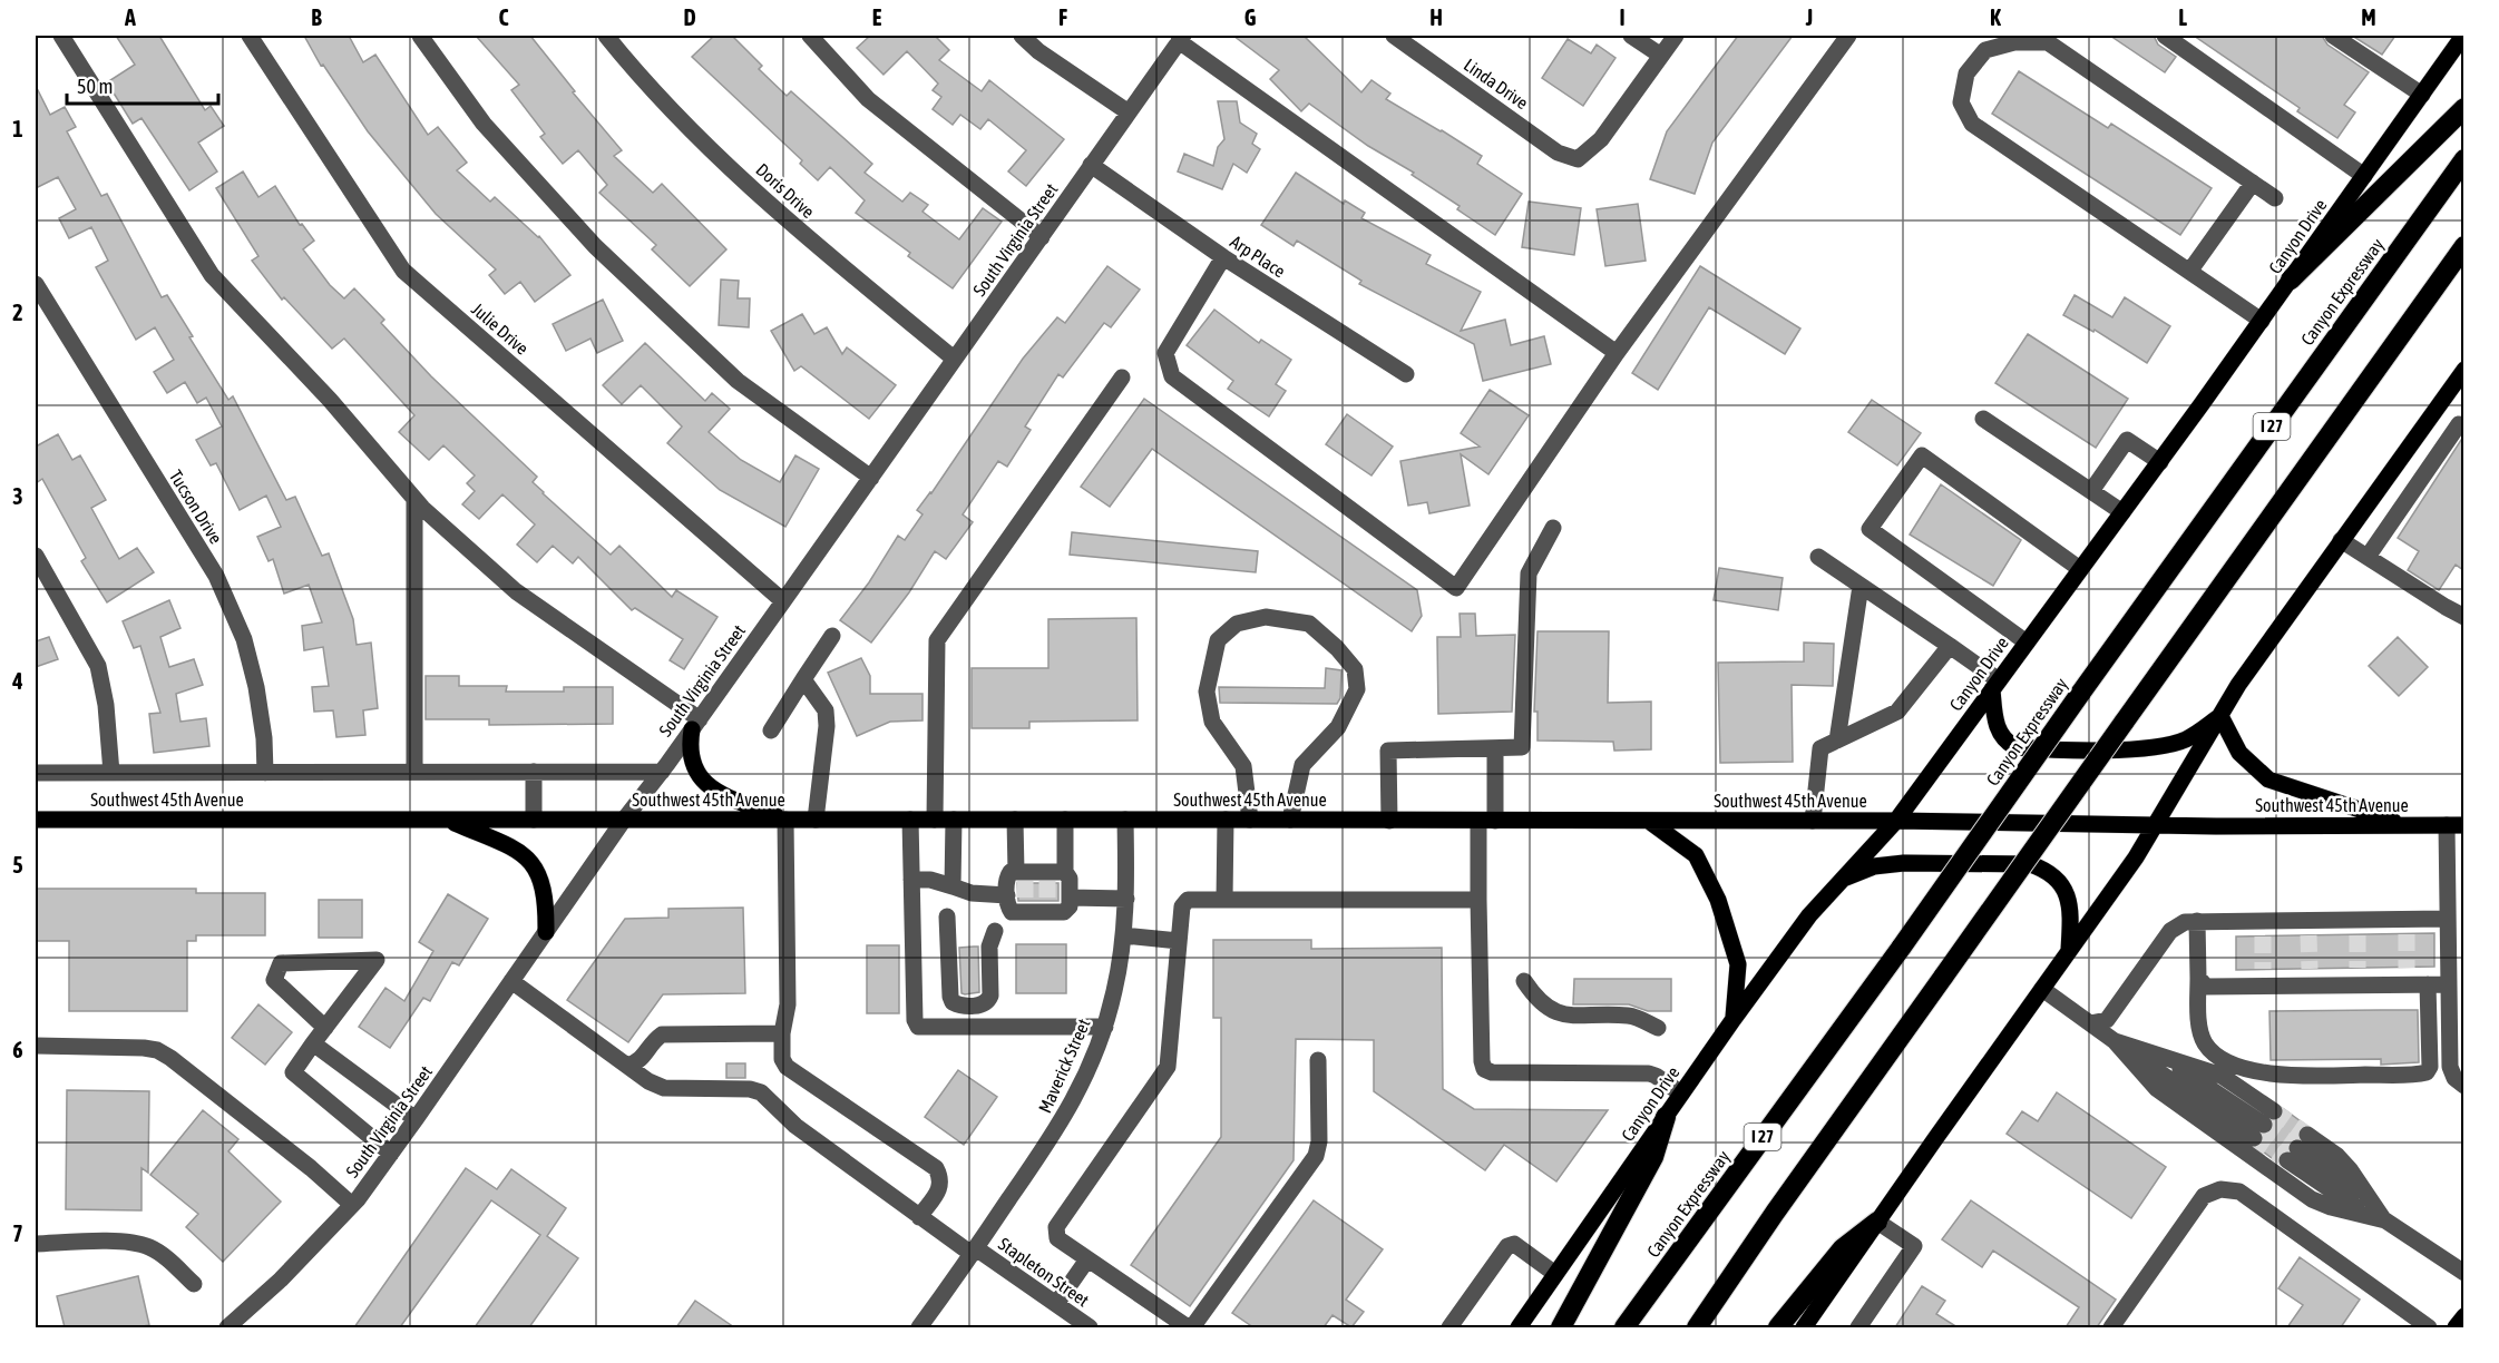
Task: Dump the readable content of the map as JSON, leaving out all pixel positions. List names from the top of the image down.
{
  "streets": {
    "highway": ["Canyon Expressway", "I 27"],
    "main road": ["Canyon Drive", "Southwest 45th Avenue"],
    "street": [
      "Linda Drive",
      "Doris Drive",
      "South Virginia Street",
      "Arp Place",
      "Julie Drive",
      "Tucson Drive",
      "Maverick Street",
      "Stapleton Street"
    ]
  },
  "crossings": [
    ["Doris Drive", "South Virginia Street"],
    ["Canyon Drive", "Southwest 45th Avenue"],
    ["South Virginia Street", "Arp Place"],
    ["South Virginia Street", "Julie Drive"],
    ["South Virginia Street", "Southwest 45th Avenue"],
    ["South Virginia Street", "Stapleton Street"],
    ["Tucson Drive", "Southwest 45th Avenue"],
    ["Southwest 45th Avenue", "Maverick Street"],
    ["Maverick Street", "Stapleton Street"]
  ],
  "scale_bar": "50 m",
  "grid": {
    "columns": [
      "A",
      "B",
      "C",
      "D",
      "E",
      "F",
      "G",
      "H",
      "I",
      "J",
      "K",
      "L",
      "M"
    ],
    "rows": [
      "1",
      "2",
      "3",
      "4",
      "5",
      "6",
      "7"
    ]
  }
}
